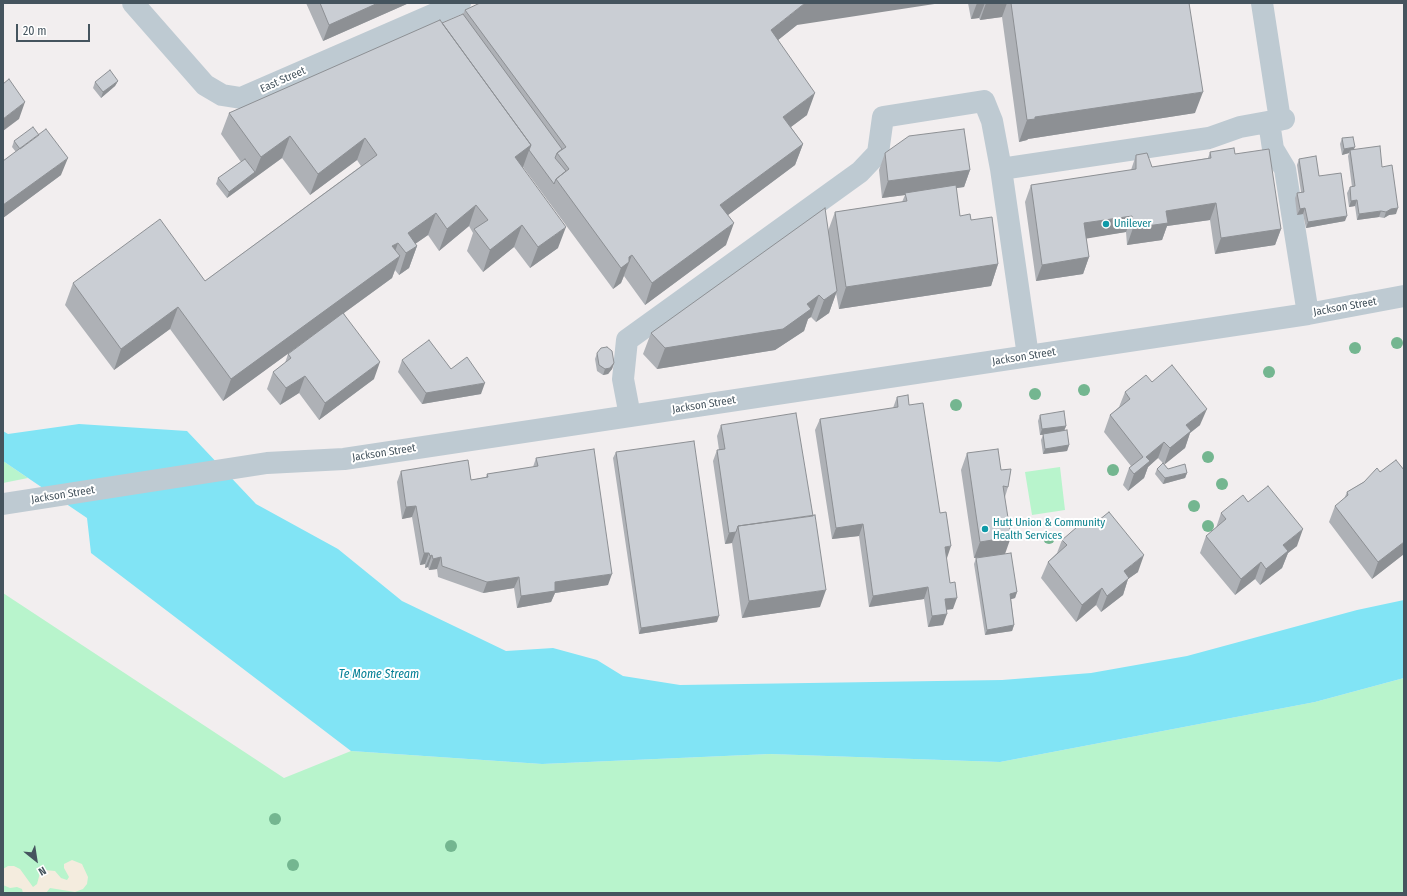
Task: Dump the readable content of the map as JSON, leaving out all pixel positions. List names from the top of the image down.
{
  "streets": {
    "street": ["East Street", "Jackson Street"]
  },
  "water": ["Te Mome Stream"],
  "places": ["Unilever", "Hutt Union & Community Health Services"],
  "scale_bar": "20 m",
  "north": "bottom right"
}
